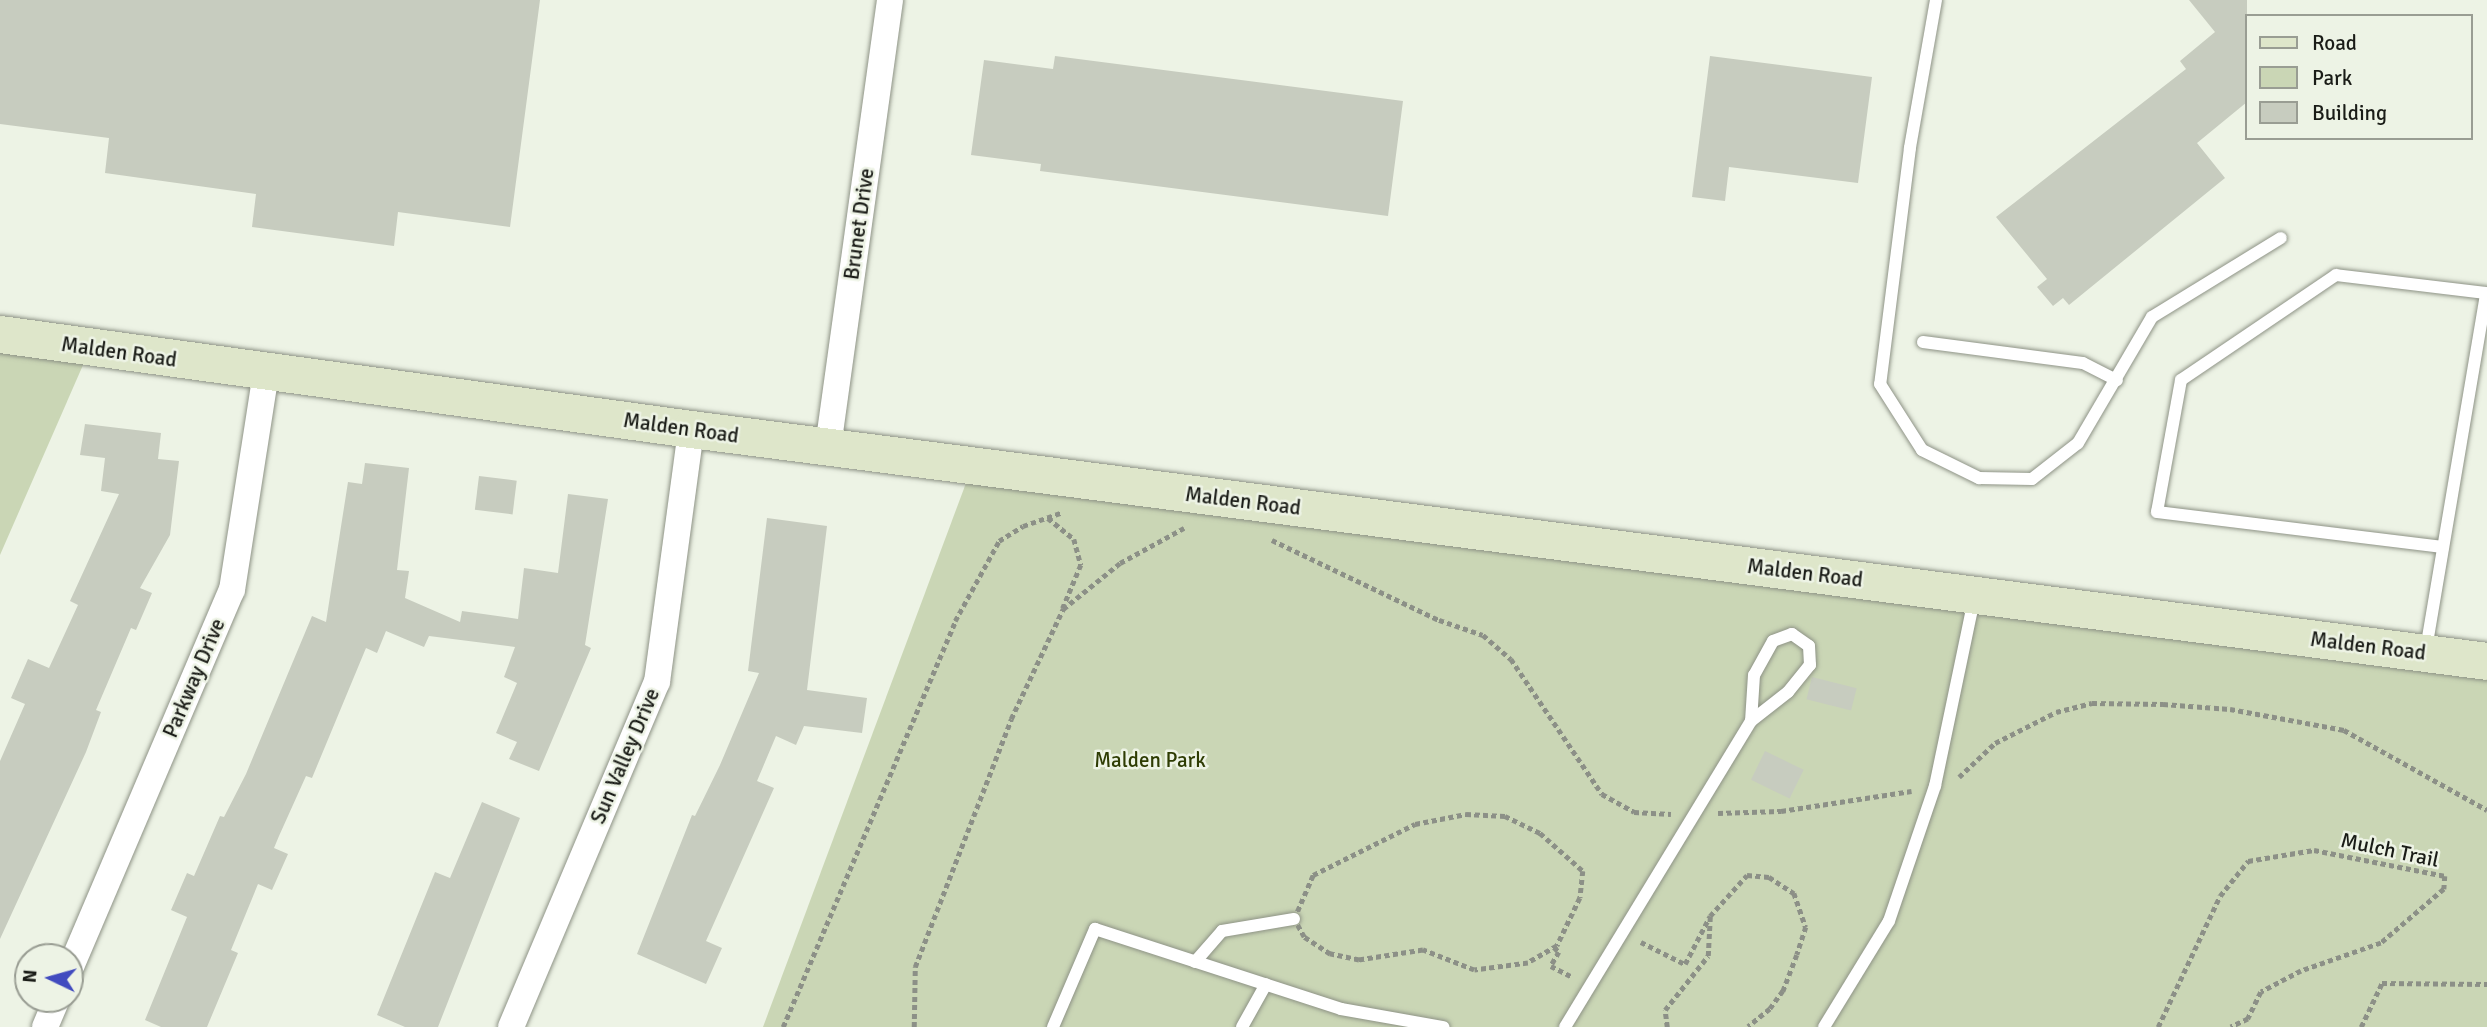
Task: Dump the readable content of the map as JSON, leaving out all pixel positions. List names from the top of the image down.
{
  "streets": {
    "main road": ["Malden Road"],
    "street": ["Brunet Drive", "Parkway Drive", "Sun Valley Drive"],
    "path": ["Mulch Trail"]
  },
  "crossings": [
    ["Brunet Drive", "Malden Road"],
    ["Malden Road", "Parkway Drive"],
    ["Malden Road", "Sun Valley Drive"]
  ],
  "parks": ["Malden Park"],
  "legend": ["Road", "Park", "Building"],
  "north": "left"
}
